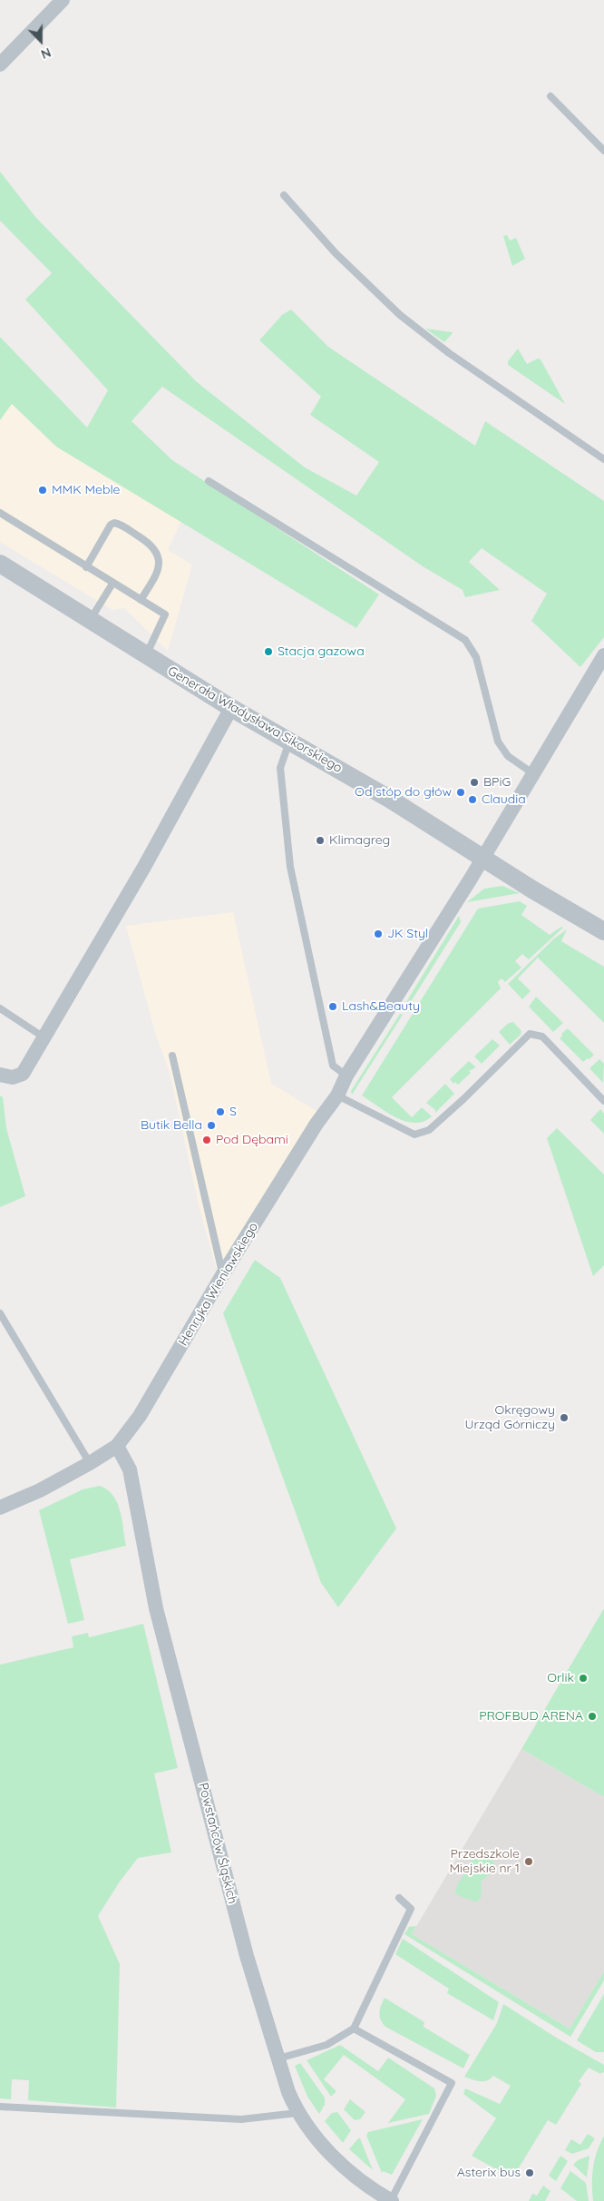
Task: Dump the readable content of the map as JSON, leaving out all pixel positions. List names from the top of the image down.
{
  "streets": {
    "street": ["Generała Władysława Sikorskiego", "Henryka Wieniawskiego", "Powstańców Śląskich"]
  },
  "crossings": [
    ["Generała Władysława Sikorskiego", "Henryka Wieniawskiego"],
    ["Henryka Wieniawskiego", "Powstańców Śląskich"]
  ],
  "places": [
    "MMK Meble",
    "Stacja gazowa",
    "BPiG",
    "Od stóp do głów",
    "Claudia",
    "Klimagreg",
    "JK Styl",
    "Lash&Beauty",
    "S",
    "Butik Bella",
    "Pod Dębami",
    "Okręgowy Urząd Górniczy",
    "Orlik",
    "PROFBUD ARENA",
    "Przedszkole Miejskie nr 1",
    "Asterix bus"
  ],
  "north": "bottom"
}
